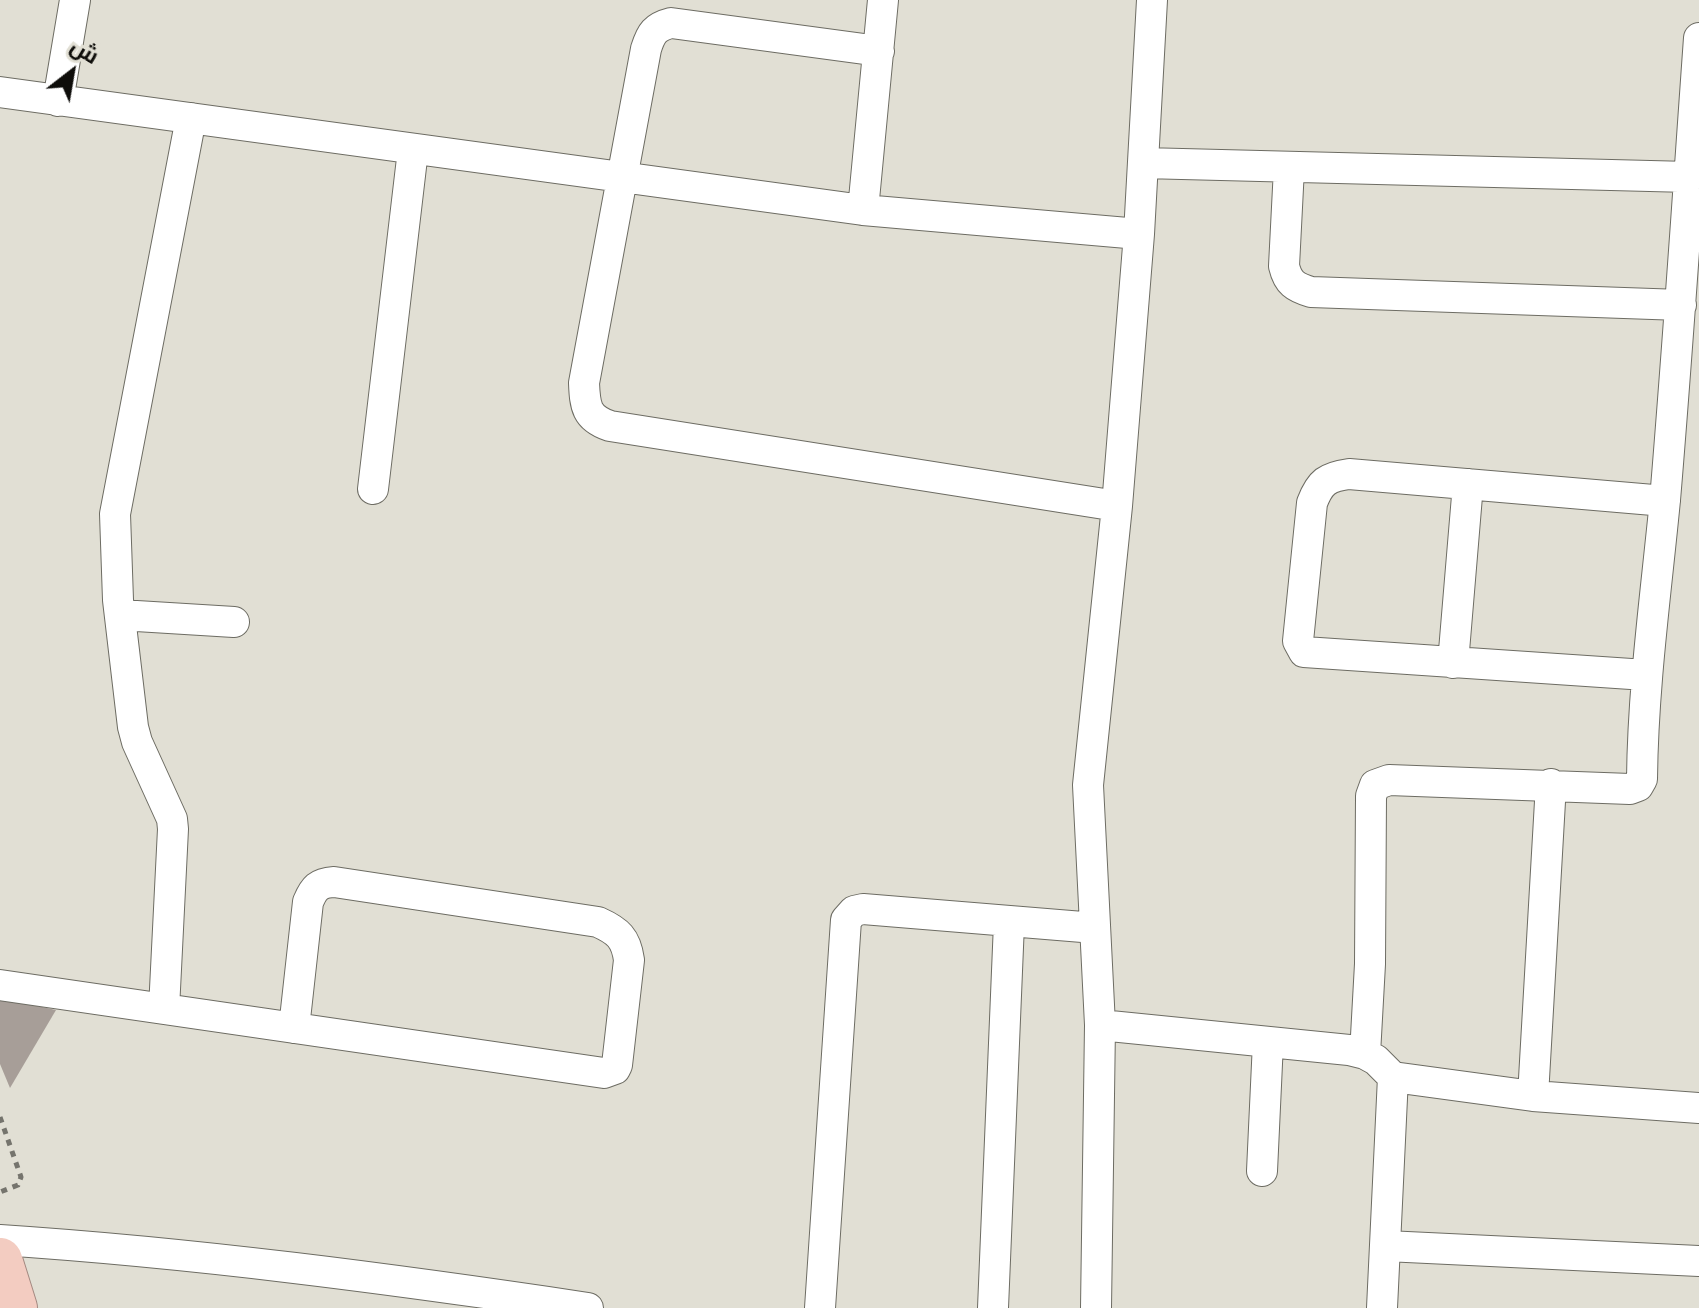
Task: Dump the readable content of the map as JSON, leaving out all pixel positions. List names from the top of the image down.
{
  "north": "top right"
}
